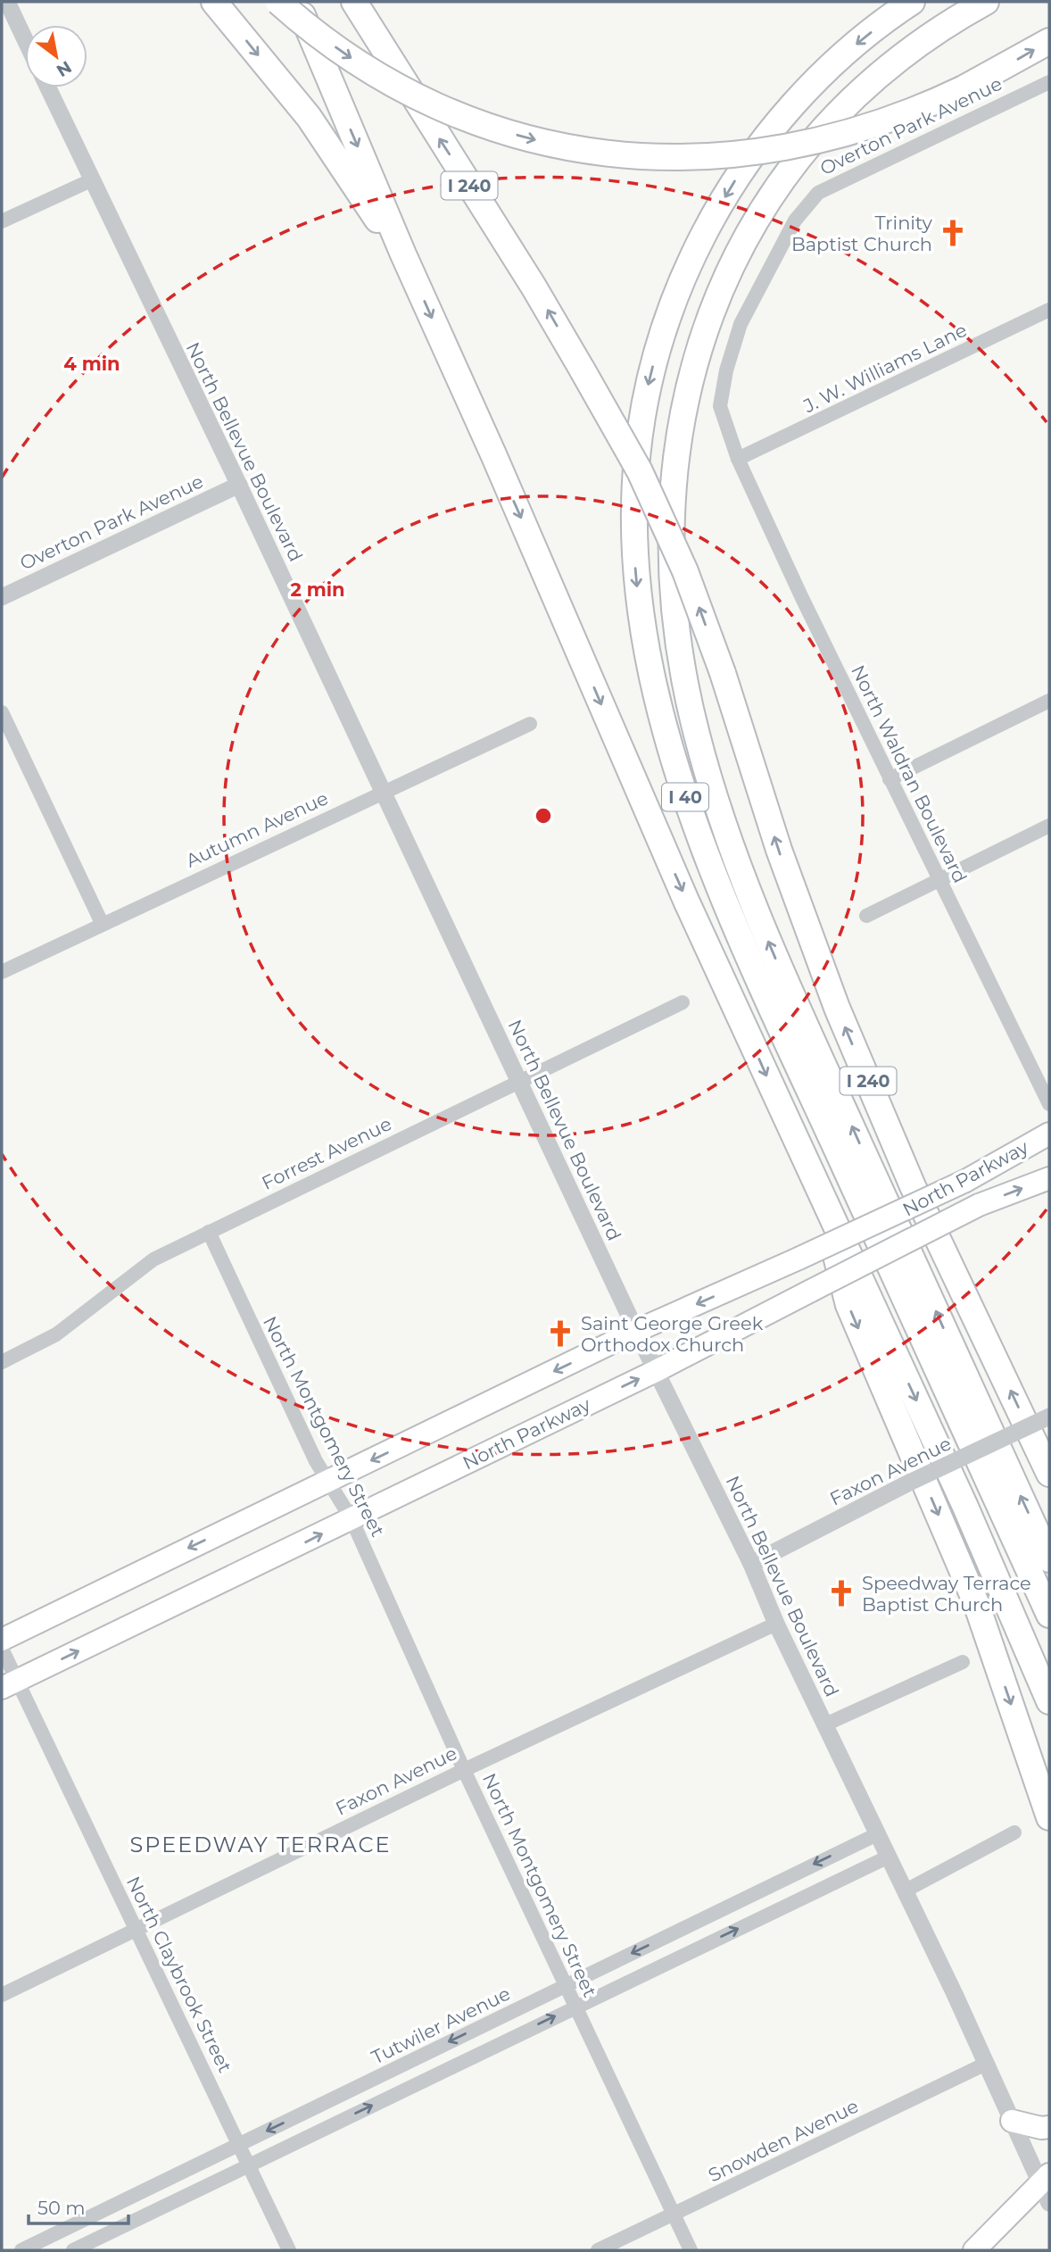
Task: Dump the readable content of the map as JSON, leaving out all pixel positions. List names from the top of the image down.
{
  "streets": {
    "highway": ["I 240", "I 40"],
    "main road": ["North Parkway"],
    "street": [
      "Overton Park Avenue",
      "J. W. Williams Lane",
      "North Bellevue Boulevard",
      "North Waldran Boulevard",
      "Autumn Avenue",
      "Forrest Avenue",
      "North Montgomery Street",
      "Faxon Avenue",
      "North Claybrook Street",
      "Tutwiler Avenue",
      "Snowden Avenue"
    ]
  },
  "crossings": [
    ["Overton Park Avenue", "J. W. Williams Lane"],
    ["Overton Park Avenue", "North Bellevue Boulevard"],
    ["Overton Park Avenue", "North Waldran Boulevard"],
    ["J. W. Williams Lane", "North Waldran Boulevard"],
    ["North Bellevue Boulevard", "Autumn Avenue"],
    ["North Bellevue Boulevard", "Forrest Avenue"],
    ["North Bellevue Boulevard", "North Parkway"],
    ["North Bellevue Boulevard", "Faxon Avenue"],
    ["North Bellevue Boulevard", "Tutwiler Avenue"],
    ["North Bellevue Boulevard", "Snowden Avenue"],
    ["Forrest Avenue", "North Montgomery Street"],
    ["North Parkway", "North Montgomery Street"],
    ["North Parkway", "North Claybrook Street"],
    ["North Montgomery Street", "Faxon Avenue"],
    ["North Montgomery Street", "Tutwiler Avenue"],
    ["North Montgomery Street", "Snowden Avenue"],
    ["Faxon Avenue", "North Claybrook Street"],
    ["North Claybrook Street", "Tutwiler Avenue"]
  ],
  "districts": ["SPEEDWAY TERRACE"],
  "places": {
    "church": ["Trinity Baptist Church", "Saint George Greek Orthodox Church", "Speedway Terrace Baptist Church"]
  },
  "scale_bar": "50 m",
  "north": "bottom right",
  "rings": ["4 min", "2 min"]
}
